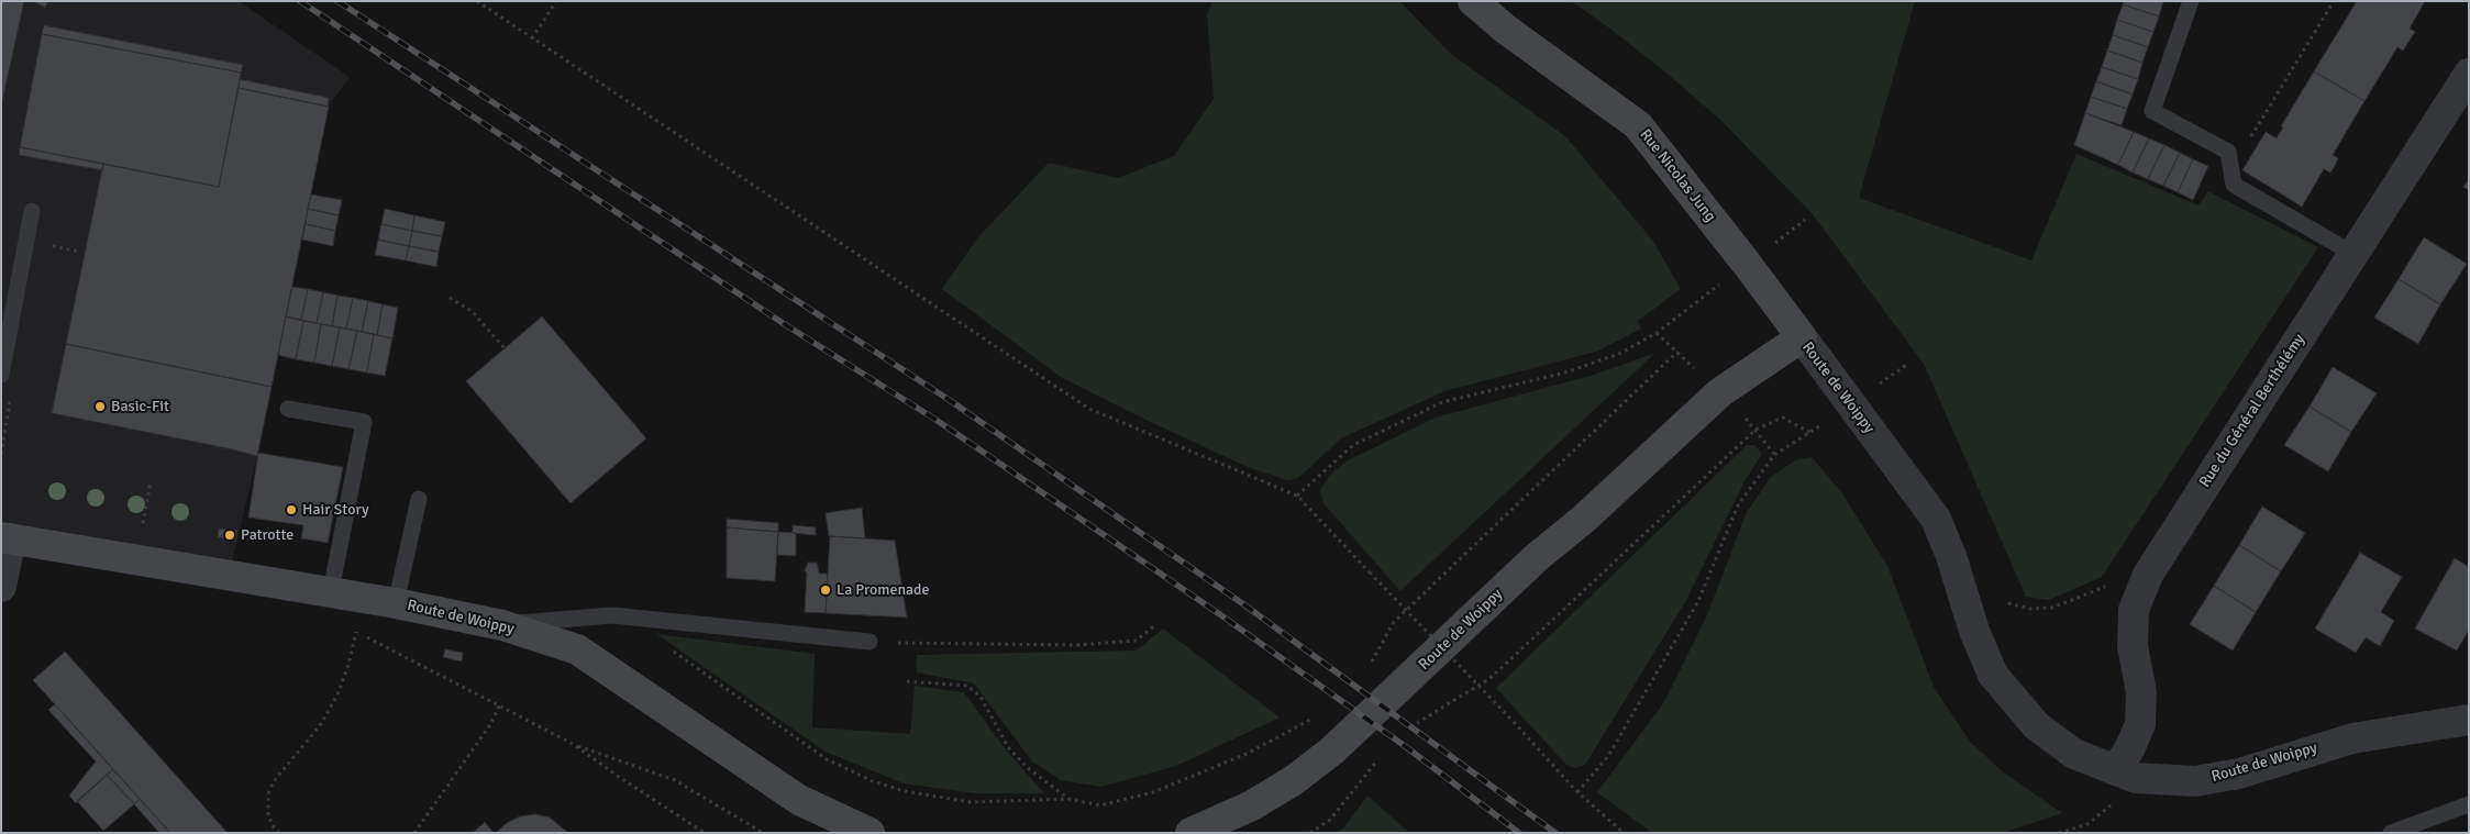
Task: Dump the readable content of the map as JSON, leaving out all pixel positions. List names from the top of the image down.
{
  "streets": {
    "main road": ["Rue Nicolas Jung", "Route de Woippy"],
    "street": ["Rue du Général Berthélémy"]
  },
  "crossings": [
    ["Rue Nicolas Jung", "Route de Woippy"],
    ["Route de Woippy", "Rue du Général Berthélémy"]
  ],
  "places": [
    "Basic-Fit",
    "Hair Story",
    "Patrotte",
    "La Promenade"
  ]
}
